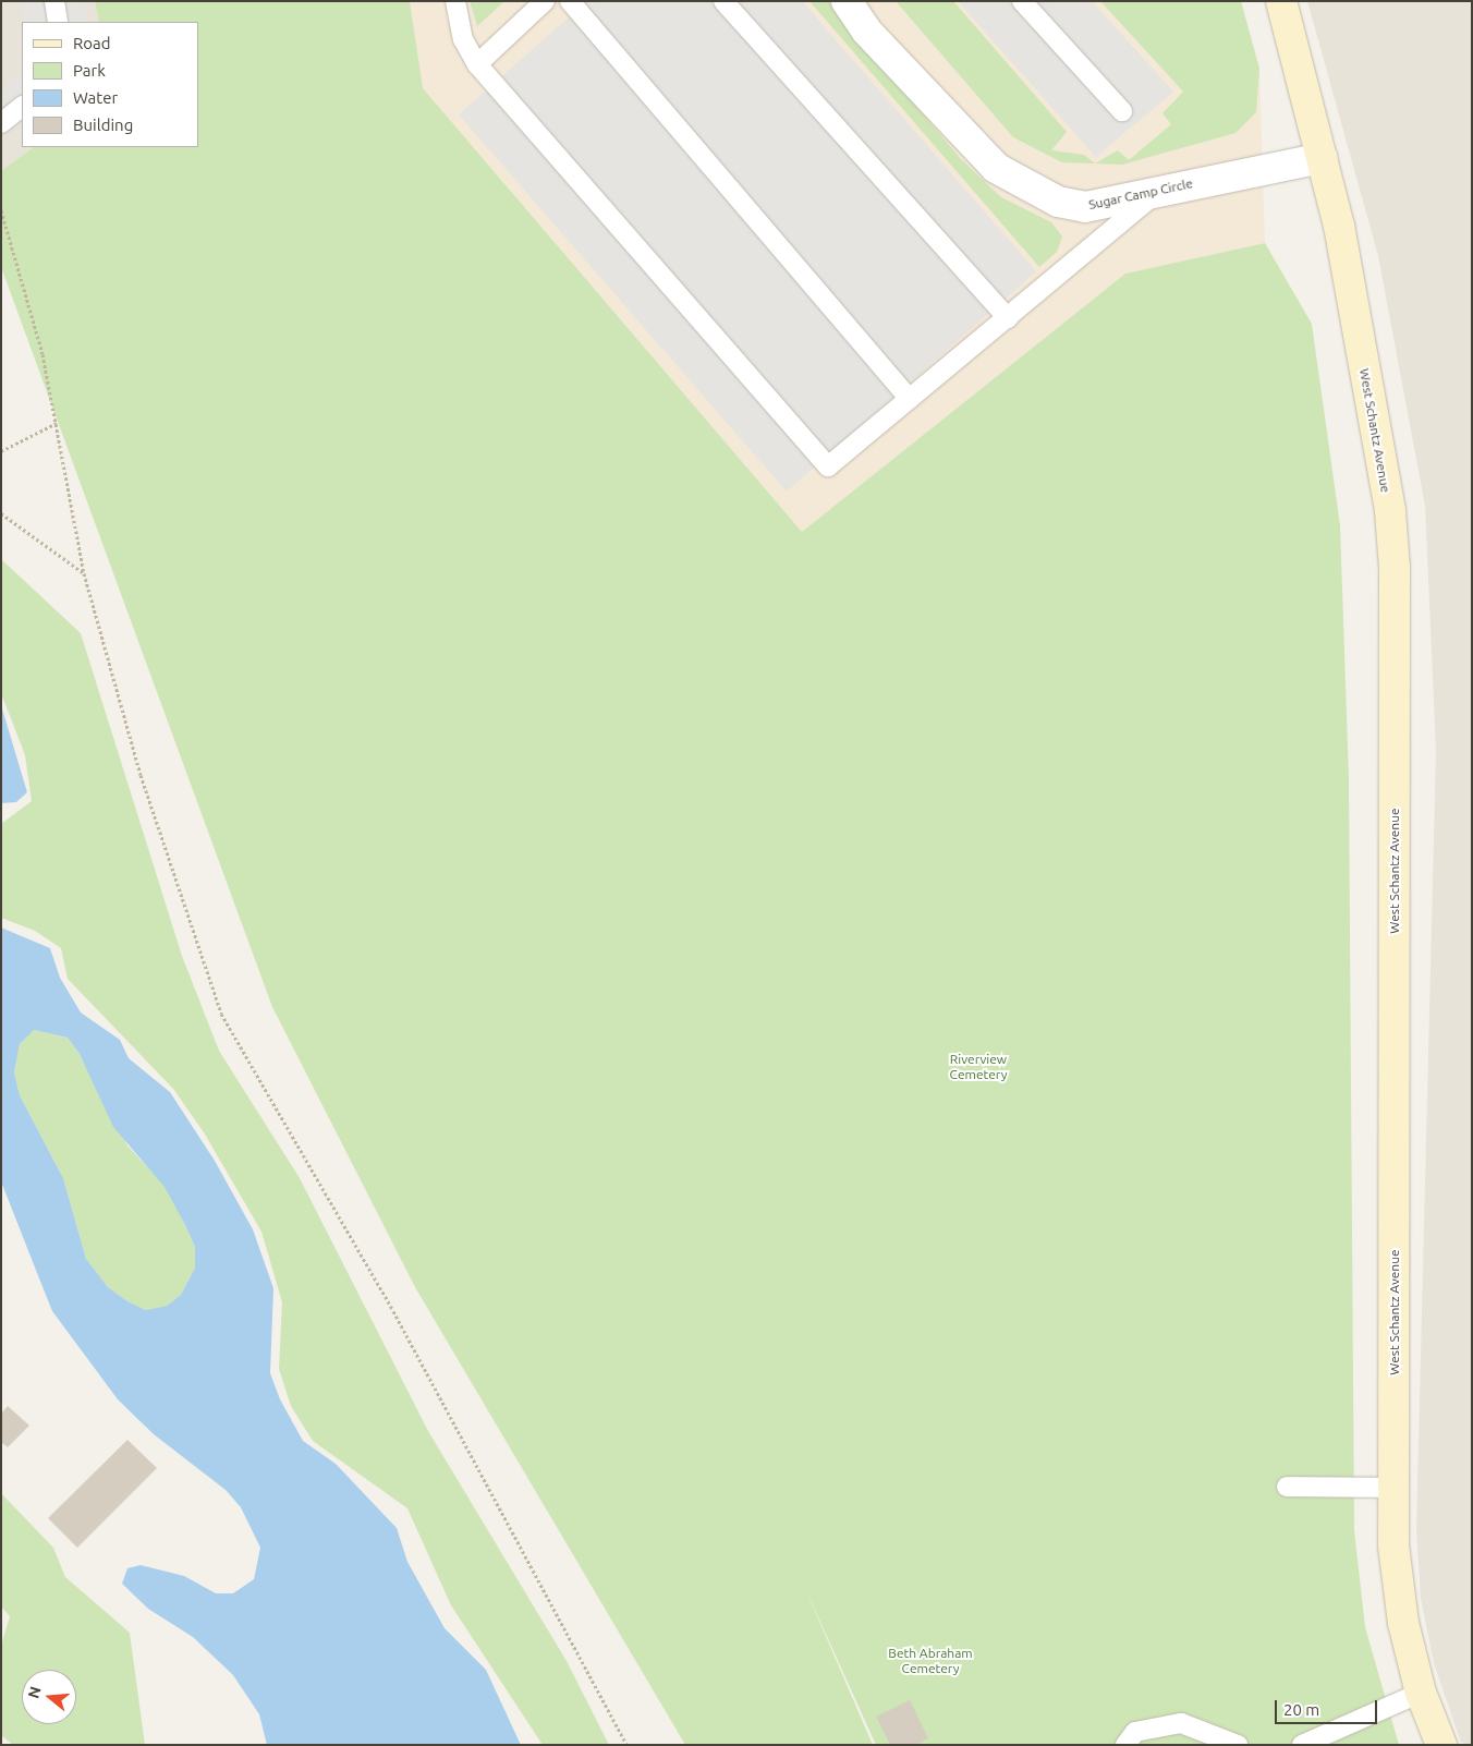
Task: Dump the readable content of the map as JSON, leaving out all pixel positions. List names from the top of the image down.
{
  "streets": {
    "main road": ["West Schantz Avenue"],
    "street": ["Sugar Camp Circle"]
  },
  "crossings": [
    ["Sugar Camp Circle", "West Schantz Avenue"]
  ],
  "parks": ["Riverview Cemetery", "Beth Abraham Cemetery"],
  "legend": [
    "Road",
    "Park",
    "Water",
    "Building"
  ],
  "scale_bar": "20 m",
  "north": "left"
}
